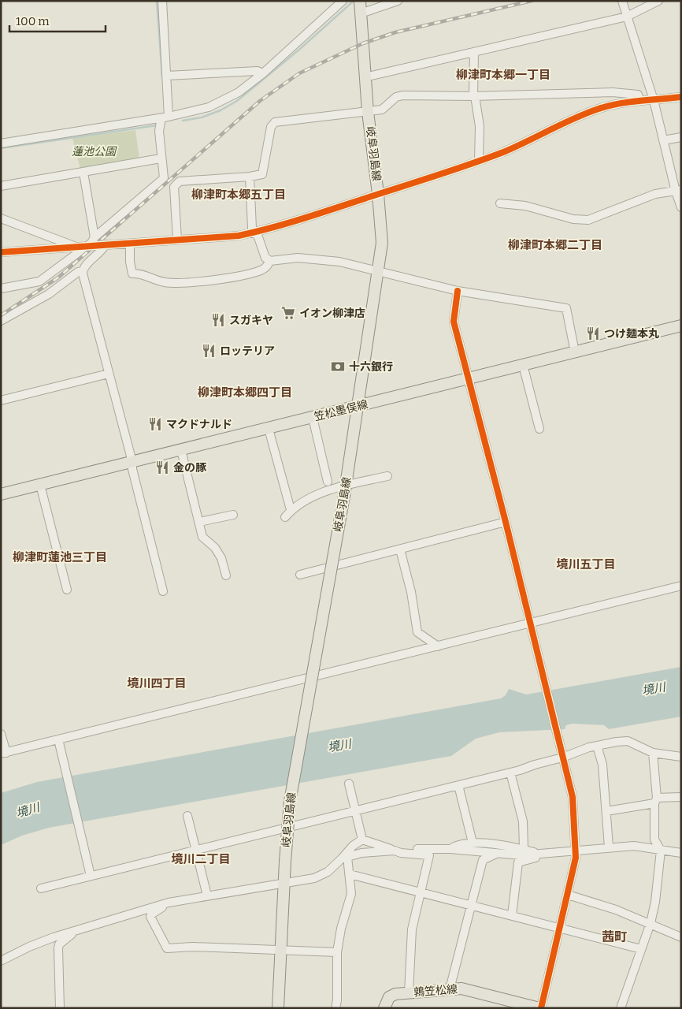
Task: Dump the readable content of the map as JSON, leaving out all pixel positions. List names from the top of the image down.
{
  "streets": {
    "main road": ["岐阜羽島線", "笠松墨俣線", "鶉笠松線"]
  },
  "crossings": [
    ["岐阜羽島線", "笠松墨俣線"]
  ],
  "districts": [
    "柳津町本郷一丁目",
    "柳津町本郷五丁目",
    "柳津町本郷二丁目",
    "柳津町本郷四丁目",
    "柳津町蓮池三丁目",
    "境川五丁目",
    "境川四丁目",
    "境川二丁目",
    "茜町"
  ],
  "water": ["境川"],
  "parks": ["蓮池公園"],
  "places": {
    "supermarket": ["イオン柳津店"],
    "restaurant": [
      "スガキヤ",
      "つけ麺本丸",
      "ロッテリア",
      "マクドナルド",
      "金の豚"
    ],
    "bank": ["十六銀行"]
  },
  "scale_bar": "100 m"
}
